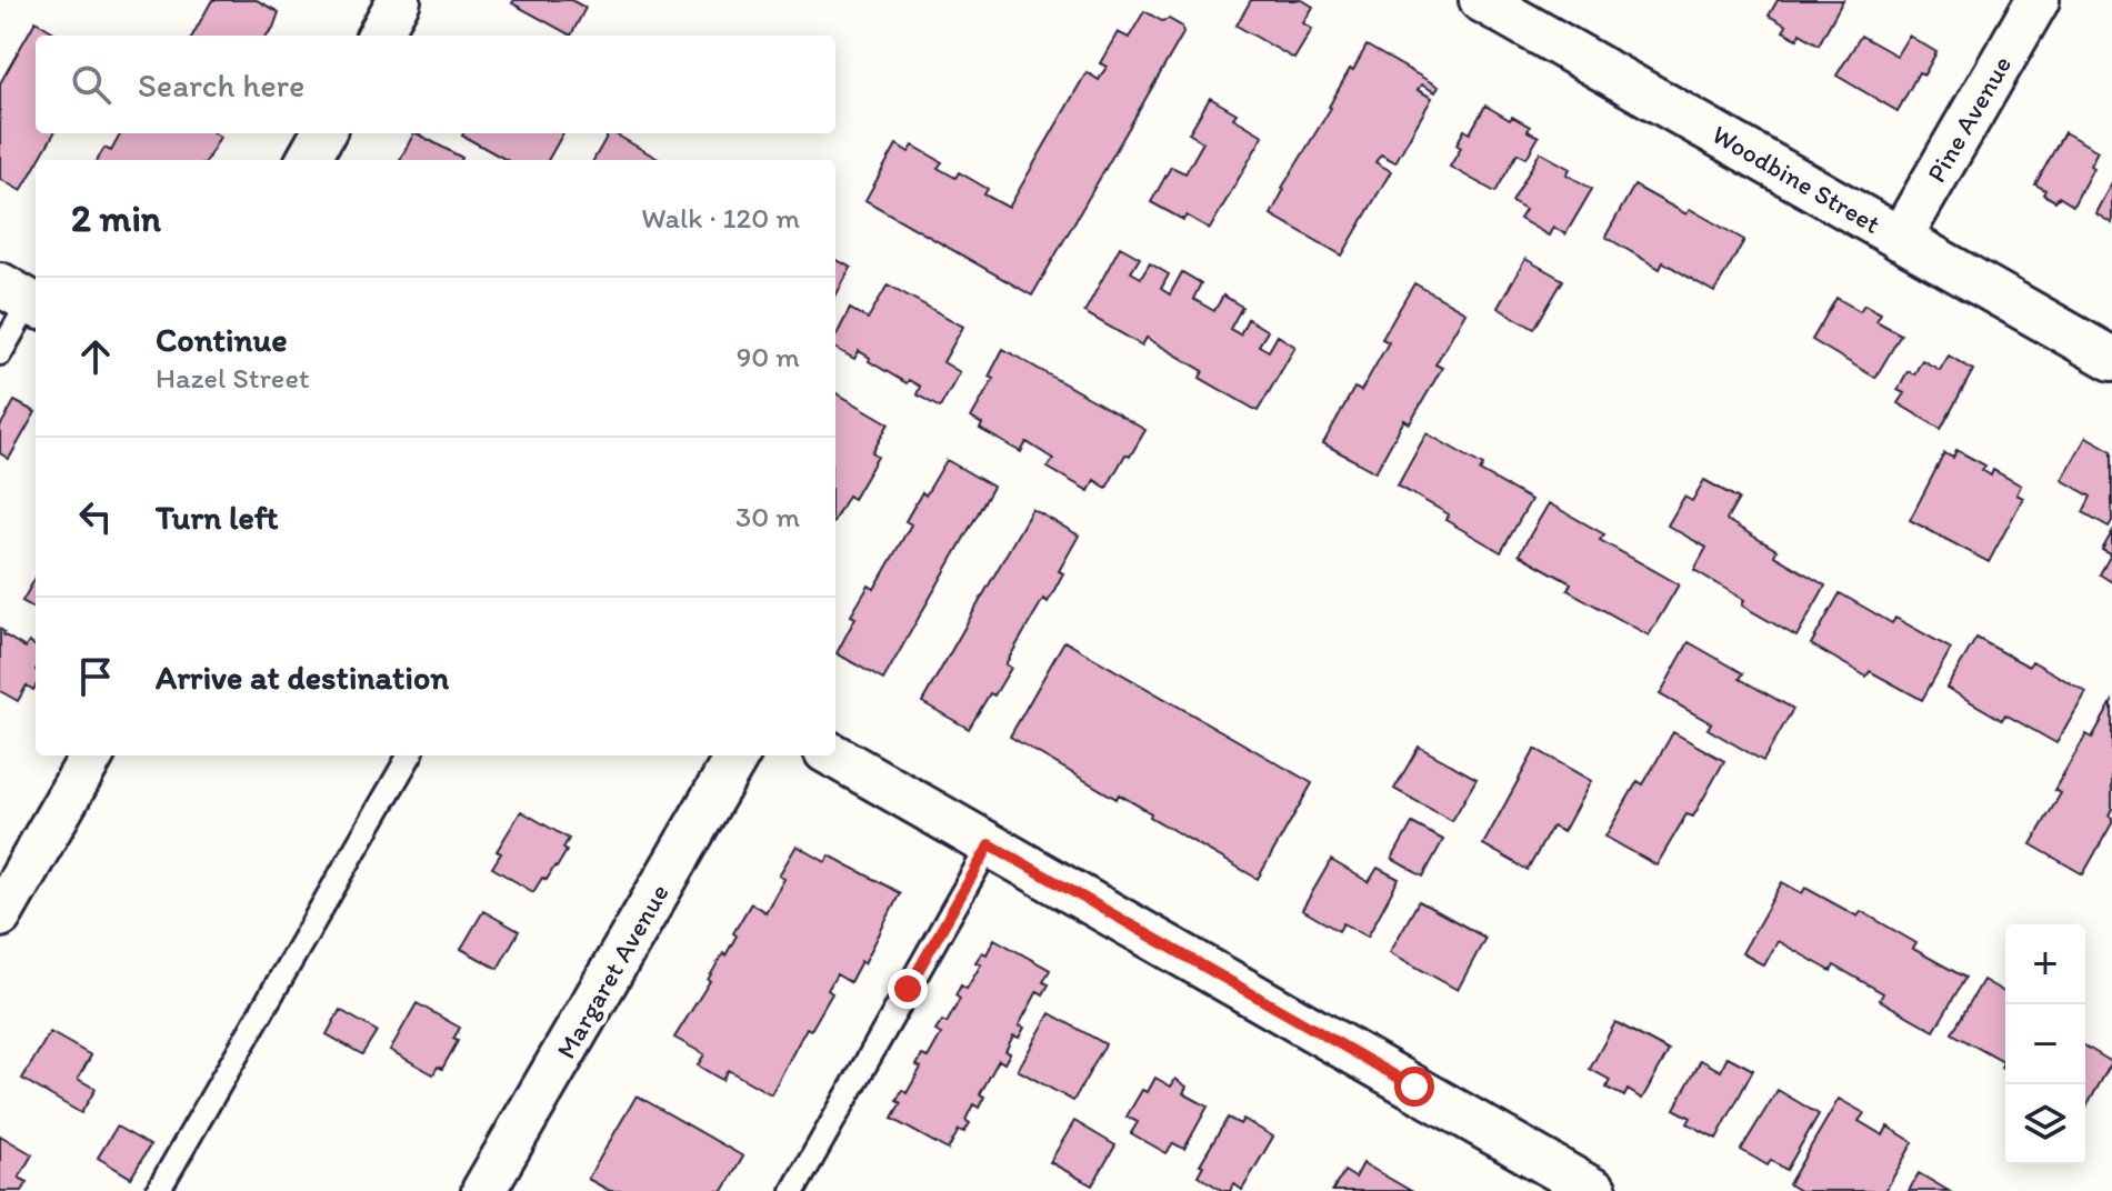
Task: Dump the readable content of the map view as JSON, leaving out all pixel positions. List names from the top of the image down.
{
  "streets": {
    "street": ["Pine Avenue", "Woodbine Street", "Margaret Avenue"]
  },
  "crossings": [
    ["Pine Avenue", "Woodbine Street"]
  ],
  "page": {
    "search": "Search here",
    "heading": ["2 min", "Walk · 120 m"],
    "list": [
      ["Continue", "Hazel Street", "90 m"],
      ["Turn left", "30 m"],
      "Arrive at destination"
    ],
    "map_buttons": ["+", "−"]
  }
}
